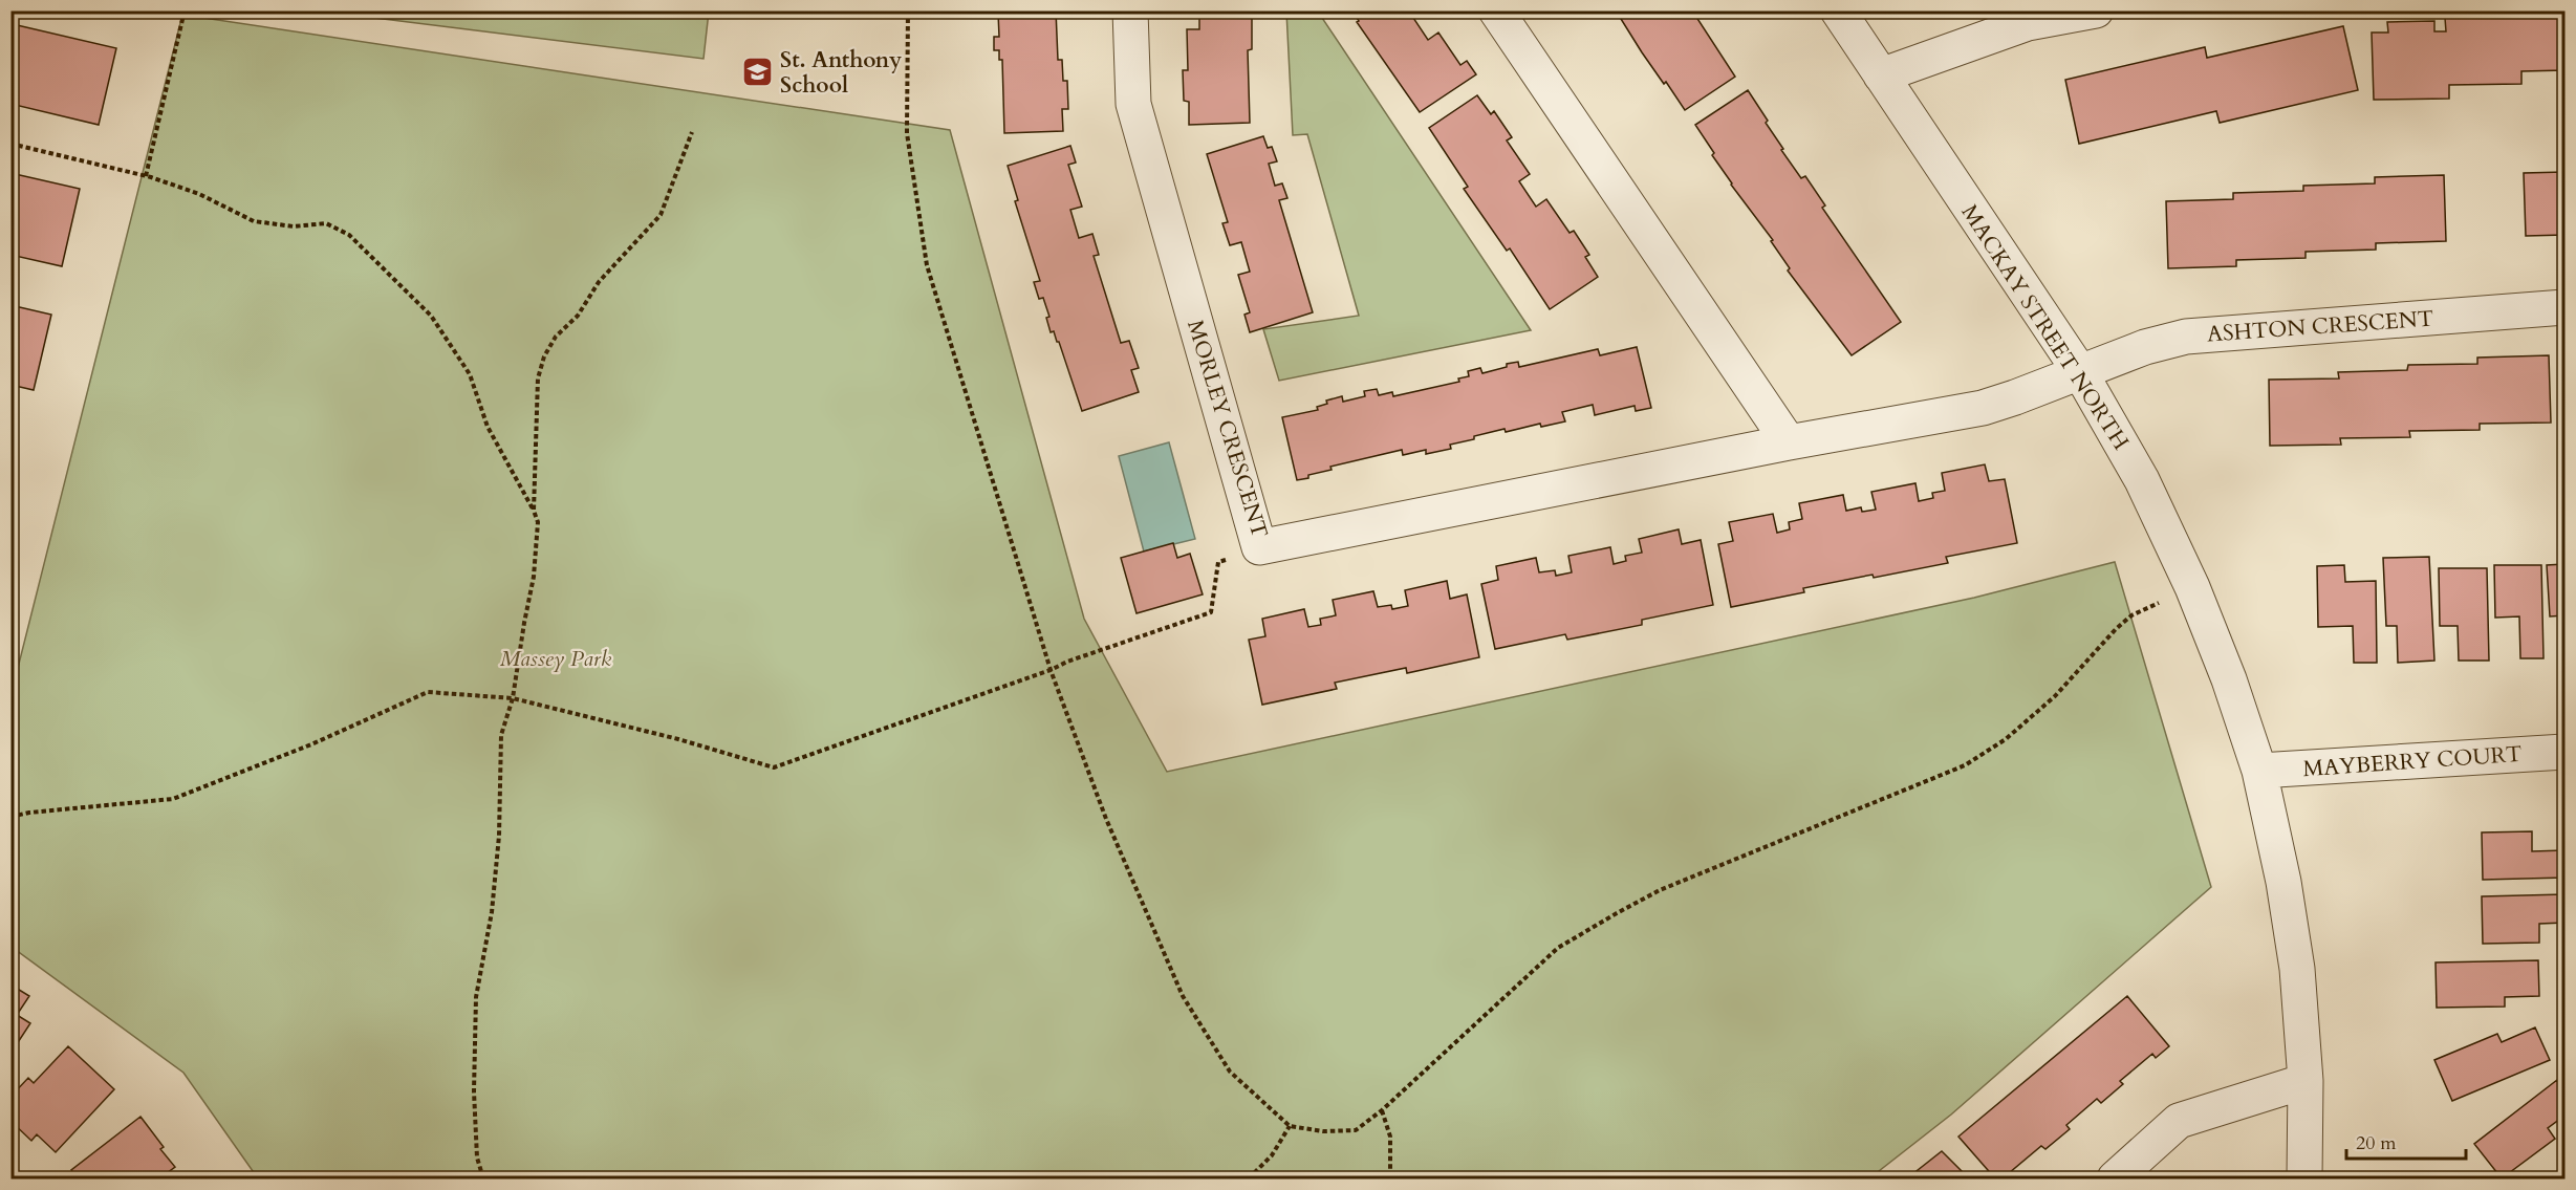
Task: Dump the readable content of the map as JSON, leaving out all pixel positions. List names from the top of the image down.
{
  "streets": {
    "street": [
      "ASHTON CRESCENT",
      "MACKAY STREET NORTH",
      "MORLEY CRESCENT",
      "MAYBERRY COURT"
    ]
  },
  "crossings": [
    ["ASHTON CRESCENT", "MACKAY STREET NORTH"],
    ["ASHTON CRESCENT", "MORLEY CRESCENT"],
    ["MACKAY STREET NORTH", "MORLEY CRESCENT"],
    ["MACKAY STREET NORTH", "MAYBERRY COURT"]
  ],
  "parks": ["Massey Park"],
  "places": {
    "school or university": ["St. Anthony School"]
  },
  "scale_bar": "20 m"
}
